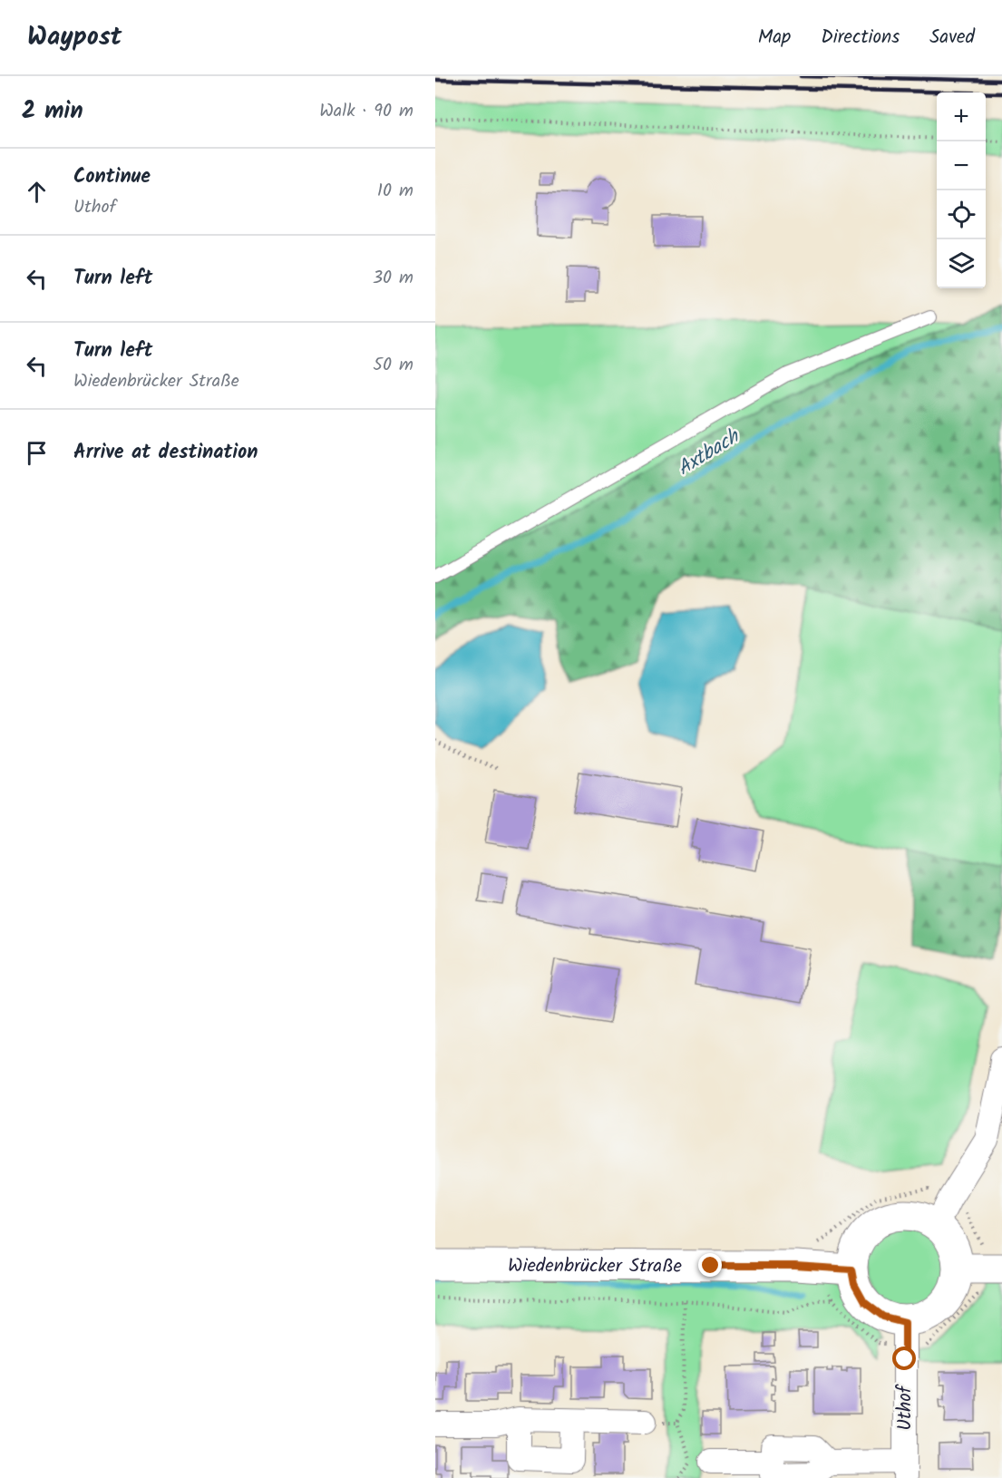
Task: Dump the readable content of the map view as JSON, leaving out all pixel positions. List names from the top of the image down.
{
  "streets": {
    "street": ["Wiedenbrücker Straße", "Uthof"]
  },
  "crossings": [
    ["Wiedenbrücker Straße", "Uthof"]
  ],
  "water": ["Axtbach"],
  "page": {
    "header": "Waypost",
    "nav": ["Map", "Directions", "Saved"],
    "heading": ["2 min", "Walk · 90 m"],
    "map_buttons": ["+", "−"],
    "list": [
      ["Continue", "Uthof", "10 m"],
      ["Turn left", "30 m"],
      ["Turn left", "Wiedenbrücker Straße", "50 m"],
      "Arrive at destination"
    ]
  }
}
